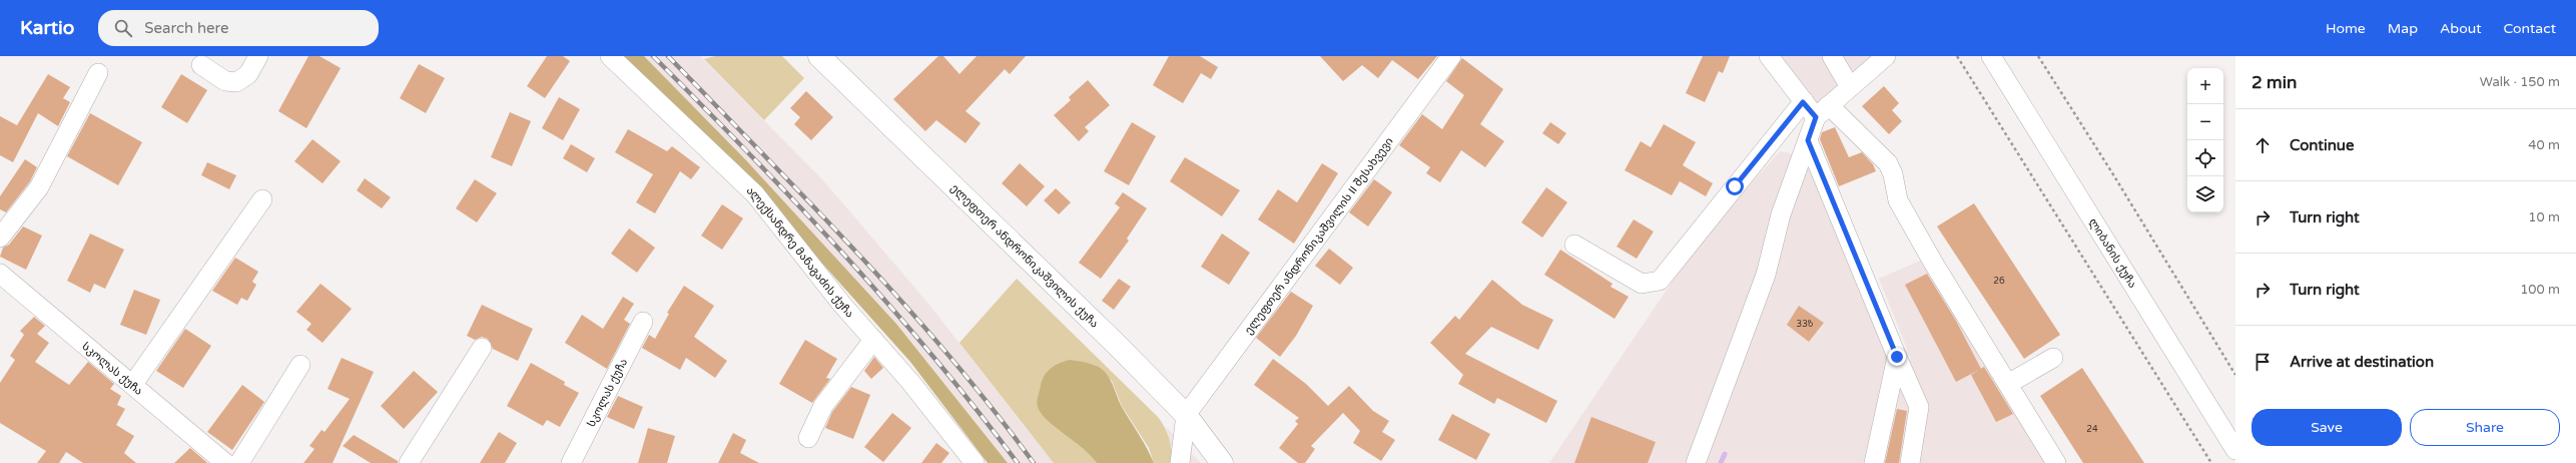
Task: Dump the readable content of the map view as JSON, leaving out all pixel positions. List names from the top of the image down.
{
  "streets": {
    "main road": ["ელეფთერ ანდრონიკაშვილის ქუჩა"],
    "street": [
      "ელეფთერ ანდრონიკაშვილის II შესახვევი",
      "ალექსანდრე მანაგაძის ქუჩა",
      "ლიბანის ქუჩა",
      "სკოლას ქუჩა"
    ]
  },
  "crossings": [
    ["ელეფთერ ანდრონიკაშვილის II შესახვევი", "ელეფთერ ანდრონიკაშვილის ქუჩა"]
  ],
  "house_numbers": ["26", "33ზ", "24"],
  "page": {
    "header": "Kartio",
    "search": "Search here",
    "nav": [
      "Home",
      "Map",
      "About",
      "Contact"
    ],
    "heading": ["2 min", "Walk · 150 m"],
    "map_buttons": ["+", "−"],
    "list": [
      ["Continue", "40 m"],
      ["Turn right", "10 m"],
      ["Turn right", "100 m"],
      "Arrive at destination"
    ],
    "buttons": ["Save", "Share"]
  }
}
